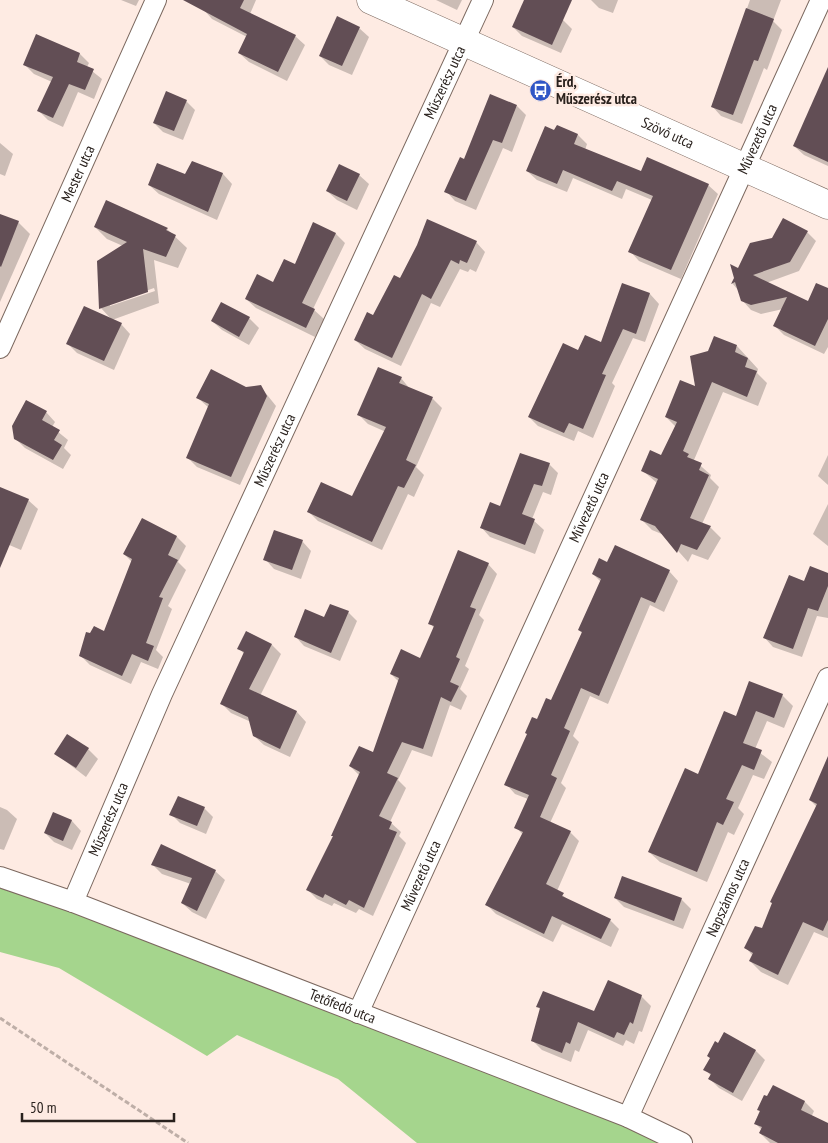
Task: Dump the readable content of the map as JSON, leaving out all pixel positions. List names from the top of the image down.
{
  "streets": {
    "street": [
      "Műszerész utca",
      "Szövő utca",
      "Művezető utca",
      "Mester utca",
      "Napszámos utca",
      "Tetőfedő utca"
    ]
  },
  "crossings": [
    ["Műszerész utca", "Szövő utca"],
    ["Műszerész utca", "Tetőfedő utca"],
    ["Szövő utca", "Művezető utca"],
    ["Művezető utca", "Tetőfedő utca"],
    ["Napszámos utca", "Tetőfedő utca"]
  ],
  "places": {
    "bus stop": ["Érd, Műszerész utca"]
  },
  "scale_bar": "50 m"
}
